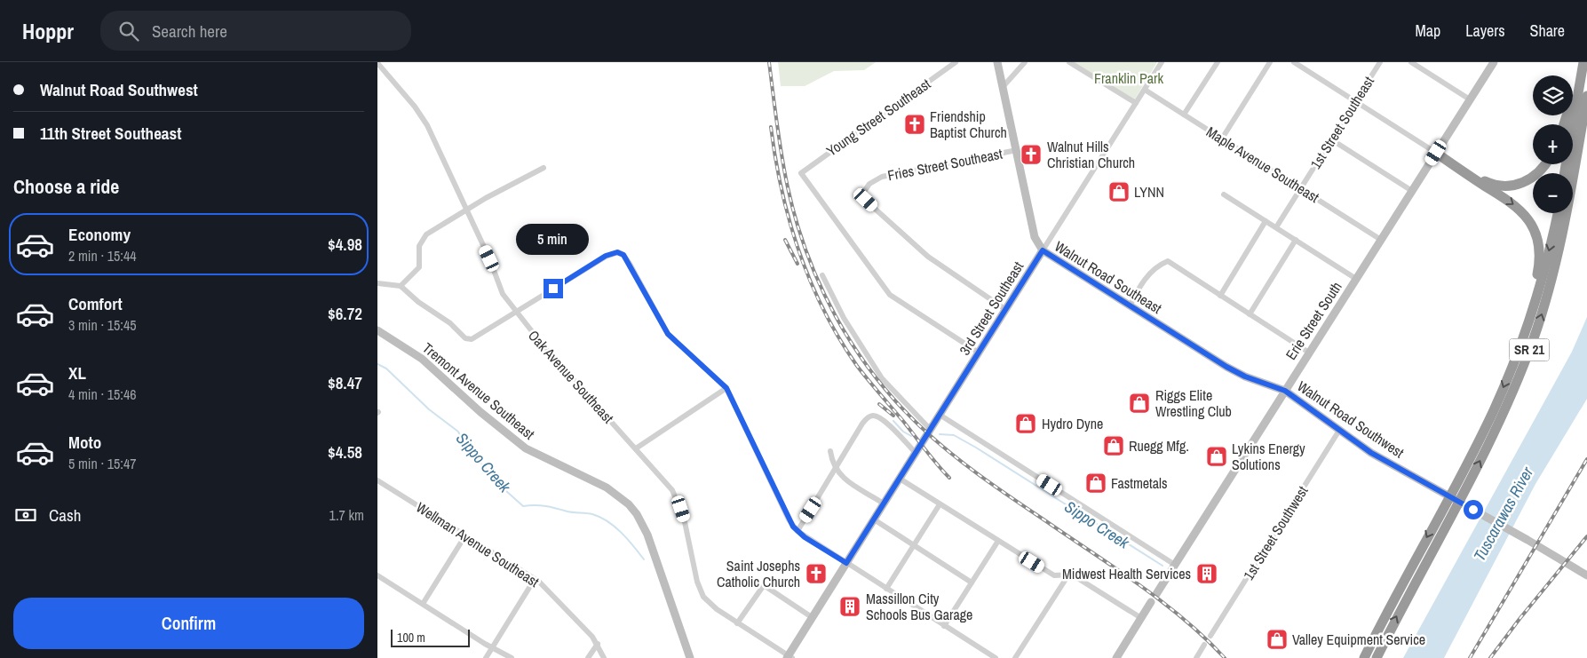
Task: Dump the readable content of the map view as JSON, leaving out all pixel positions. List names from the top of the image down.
{
  "streets": {
    "highway": ["SR 21"],
    "main road": [
      "Walnut Road Southeast",
      "3rd Street Southeast",
      "Erie Street South",
      "Tremont Avenue Southeast",
      "Walnut Road Southwest"
    ],
    "street": [
      "Young Street Southeast",
      "1st Street Southeast",
      "Fries Street Southeast",
      "Maple Avenue Southeast",
      "Oak Avenue Southeast",
      "1st Street Southwest",
      "Wellman Avenue Southeast"
    ]
  },
  "crossings": [
    ["Young Street Southeast", "3rd Street Southeast"],
    ["1st Street Southeast", "Maple Avenue Southeast"],
    ["Fries Street Southeast", "Walnut Road Southeast"],
    ["Fries Street Southeast", "3rd Street Southeast"],
    ["Maple Avenue Southeast", "3rd Street Southeast"],
    ["Maple Avenue Southeast", "Erie Street South"],
    ["Walnut Road Southeast", "3rd Street Southeast"],
    ["Walnut Road Southeast", "Erie Street South"],
    ["Walnut Road Southeast", "Walnut Road Southwest"],
    ["3rd Street Southeast", "Oak Avenue Southeast"],
    ["Erie Street South", "Walnut Road Southwest"],
    ["SR 21", "Walnut Road Southwest"],
    ["Walnut Road Southwest", "1st Street Southwest"]
  ],
  "water": ["Sippo Creek", "Tuscarawas River"],
  "parks": ["Franklin Park"],
  "places": {
    "church": ["Friendship Baptist Church", "Walnut Hills Christian Church", "Saint Josephs Catholic Church"],
    "shop": [
      "LYNN",
      "Riggs Elite Wrestling Club",
      "Hydro Dyne",
      "Ruegg Mfg.",
      "Lykins Energy Solutions",
      "Fastmetals",
      "Valley Equipment Service"
    ],
    "building": ["Midwest Health Services", "Massillon City Schools Bus Garage"]
  },
  "scale_bar": "100 m",
  "page": {
    "header": "Hoppr",
    "search": "Search here",
    "nav": ["Map", "Layers", "Share"],
    "banner": ["Walnut Road Southwest", "11th Street Southeast"],
    "map_buttons": ["+", "−"],
    "heading": "Choose a ride",
    "list": [
      {
        "name": "Economy",
        "note": "2 min · 15:44",
        "value": "$4.98"
      },
      {
        "name": "Comfort",
        "note": "3 min · 15:45",
        "value": "$6.72"
      },
      {
        "name": "XL",
        "note": "4 min · 15:46",
        "value": "$8.47"
      },
      {
        "name": "Moto",
        "note": "5 min · 15:47",
        "value": "$4.58"
      }
    ],
    "bubble": "5 min",
    "pay": ["Cash", "1.7 km"],
    "buttons": "Confirm",
    "scale": "100 m"
  }
}
